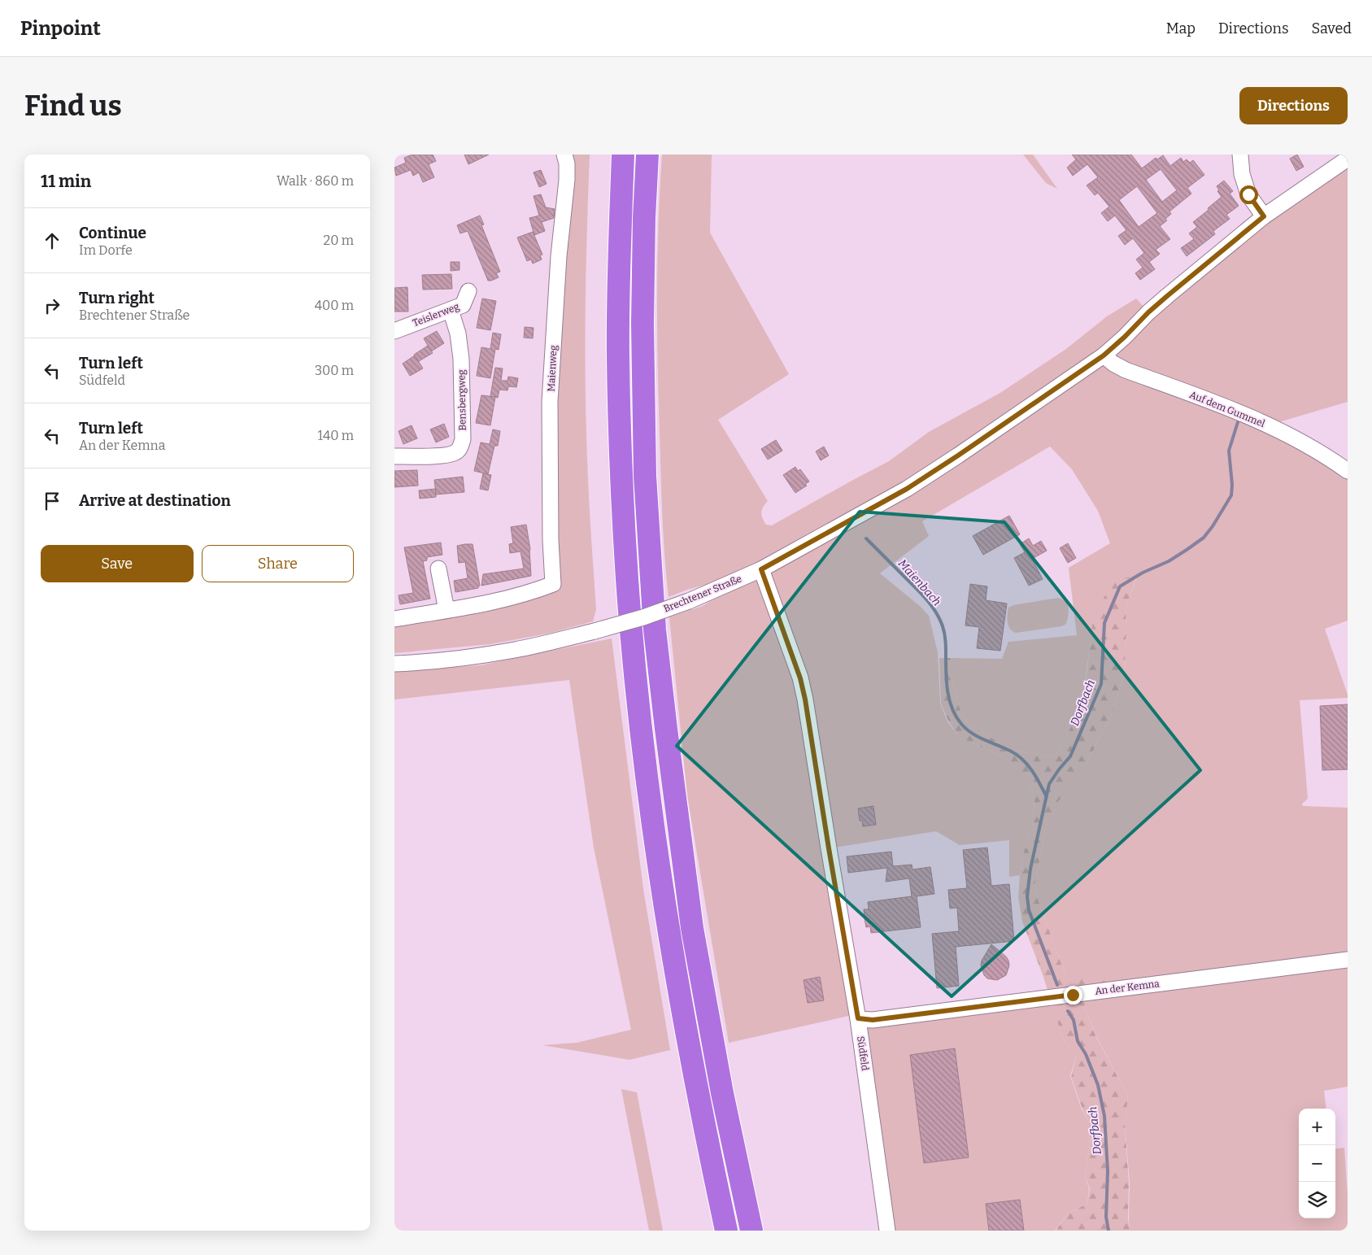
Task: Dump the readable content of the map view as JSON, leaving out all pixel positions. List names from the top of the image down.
{
  "streets": {
    "street": [
      "Teislerweg",
      "Maienweg",
      "Bensbergweg",
      "Auf dem Gummel",
      "Brechtener Straße",
      "An der Kemna",
      "Südfeld"
    ]
  },
  "crossings": [
    ["Teislerweg", "Bensbergweg"],
    ["Auf dem Gummel", "Brechtener Straße"],
    ["Brechtener Straße", "Südfeld"],
    ["An der Kemna", "Südfeld"]
  ],
  "water": ["Maienbach", "Dorfbach"],
  "page": {
    "header": "Pinpoint",
    "nav": ["Map", "Directions", "Saved"],
    "buttons": [
      "Directions",
      ["Save", "Share"]
    ],
    "title": "Find us",
    "heading": ["11 min", "Walk · 860 m"],
    "list": [
      ["Continue", "Im Dorfe", "20 m"],
      ["Turn right", "Brechtener Straße", "400 m"],
      ["Turn left", "Südfeld", "300 m"],
      ["Turn left", "An der Kemna", "140 m"],
      "Arrive at destination"
    ],
    "map_buttons": ["+", "−"]
  }
}
